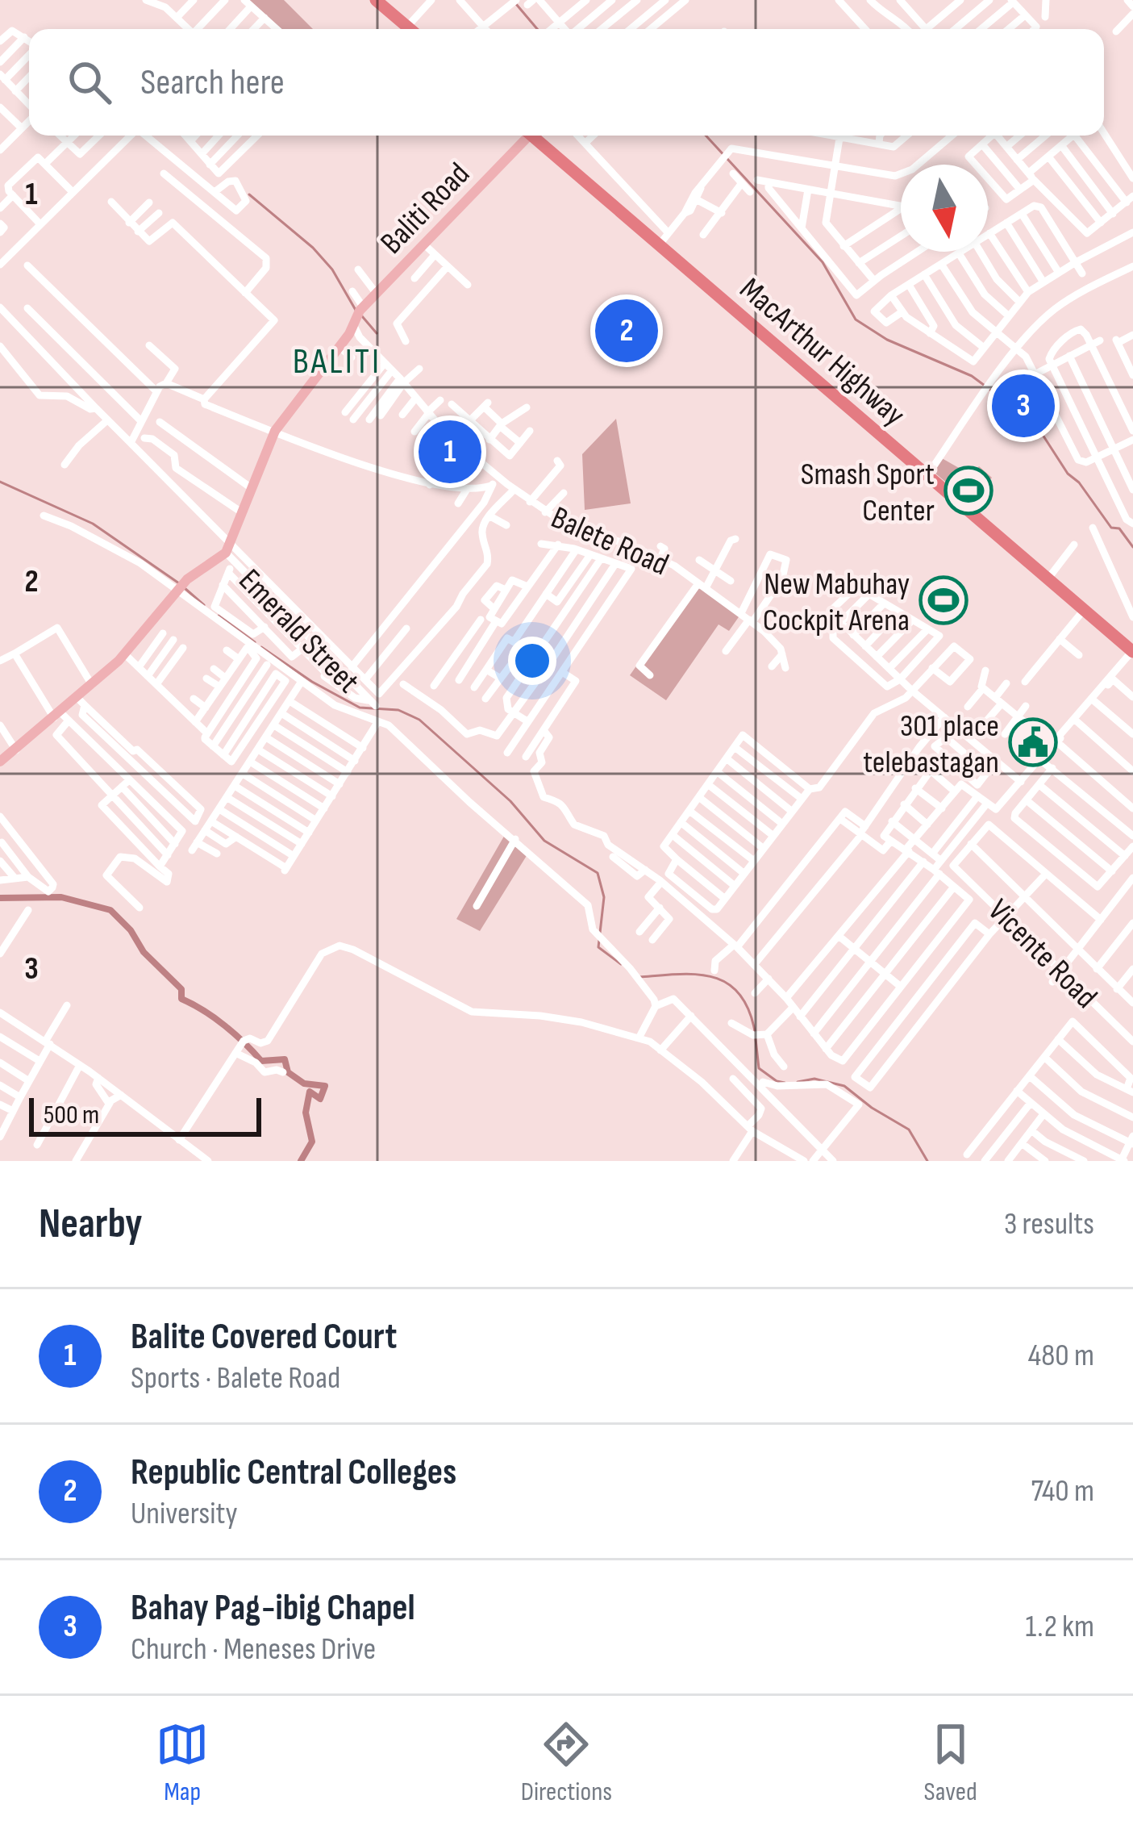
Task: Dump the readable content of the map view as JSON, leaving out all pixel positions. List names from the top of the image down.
{
  "streets": {
    "highway": ["MacArthur Highway"],
    "main road": ["Baliti Road"],
    "street": ["Balete Road", "Emerald Street", "Vicente Road"]
  },
  "crossings": [
    ["Baliti Road", "Balete Road"],
    ["Baliti Road", "Emerald Street"]
  ],
  "districts": ["BALITI"],
  "places": {
    "sports": ["Smash Sport Center", "New Mabuhay Cockpit Arena"],
    "public building": ["301 place telebastagan"]
  },
  "scale_bar": "500 m",
  "north": "bottom",
  "page": {
    "search": "Search here",
    "pins": ["2", "3", "1"],
    "scale": "500 m",
    "heading": ["Nearby", "3 results"],
    "list": [
      {
        "mark": "1",
        "name": "Balite Covered Court",
        "note": "Sports · Balete Road",
        "value": "480 m"
      },
      {
        "mark": "2",
        "name": "Republic Central Colleges",
        "note": "University",
        "value": "740 m"
      },
      {
        "mark": "3",
        "name": "Bahay Pag-ibig Chapel",
        "note": "Church · Meneses Drive",
        "value": "1.2 km"
      }
    ],
    "nav": ["Map", "Directions", "Saved"]
  },
  "grid": {
    "rows": ["1", "2", "3"]
  }
}
